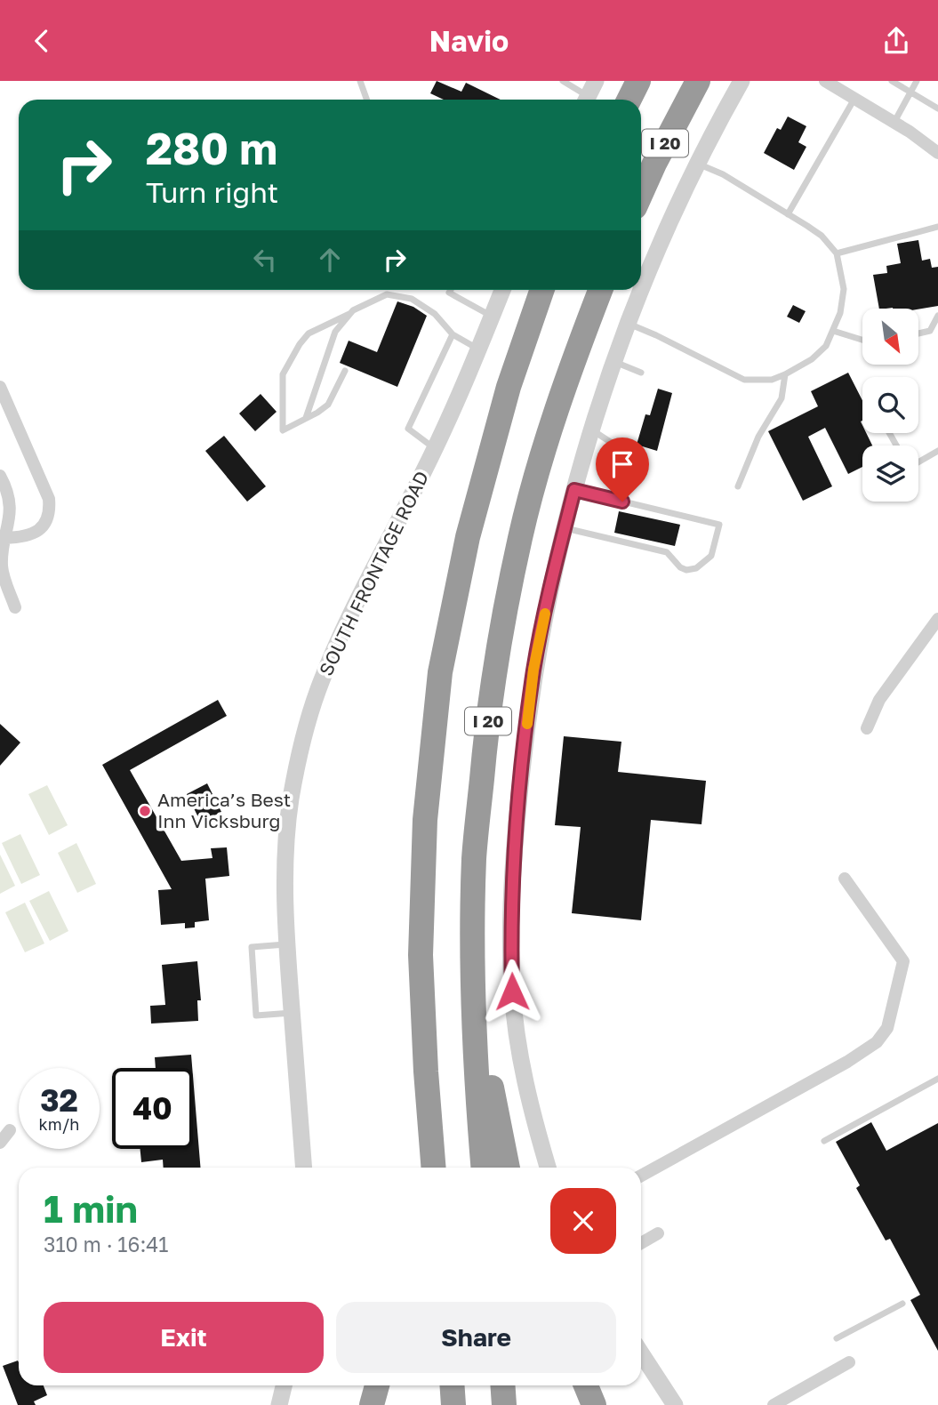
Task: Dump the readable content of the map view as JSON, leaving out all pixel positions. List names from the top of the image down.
{
  "streets": {
    "highway": ["I 20"],
    "street": ["SOUTH FRONTAGE ROAD"]
  },
  "places": ["America’s Best Inn Vicksburg"],
  "north": "bottom right",
  "page": {
    "header": "Navio",
    "turn": ["280 m", "Turn right"],
    "speed": "32 km/h",
    "limit": "40",
    "heading": ["1 min", "310 m · 16:41"],
    "buttons": ["Exit", "Share"]
  }
}
